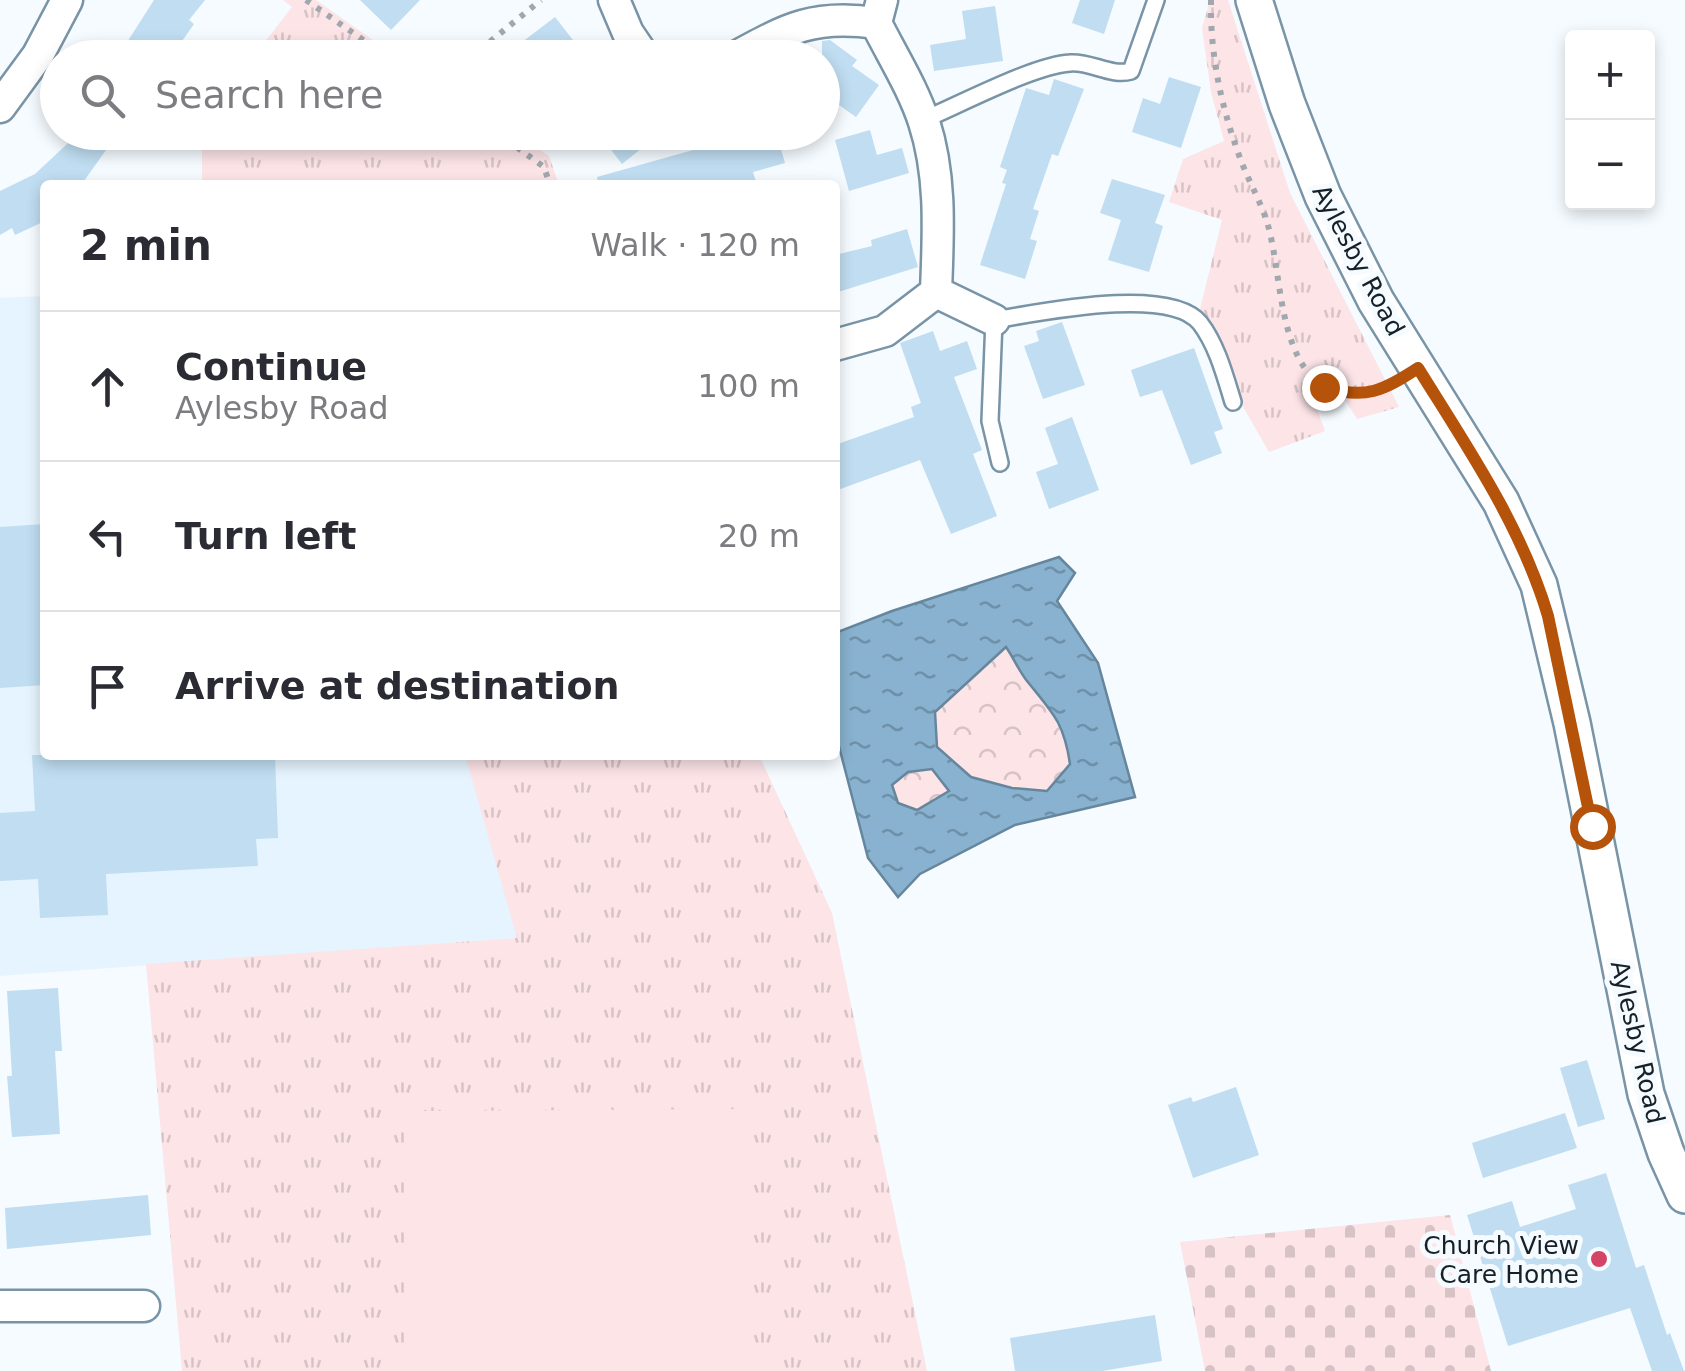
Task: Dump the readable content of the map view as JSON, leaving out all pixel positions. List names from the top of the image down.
{
  "streets": {
    "street": ["Aylesby Road"]
  },
  "places": ["Church View Care Home"],
  "page": {
    "map_buttons": ["+", "−"],
    "search": "Search here",
    "heading": ["2 min", "Walk · 120 m"],
    "list": [
      ["Continue", "Aylesby Road", "100 m"],
      ["Turn left", "20 m"],
      "Arrive at destination"
    ]
  }
}
